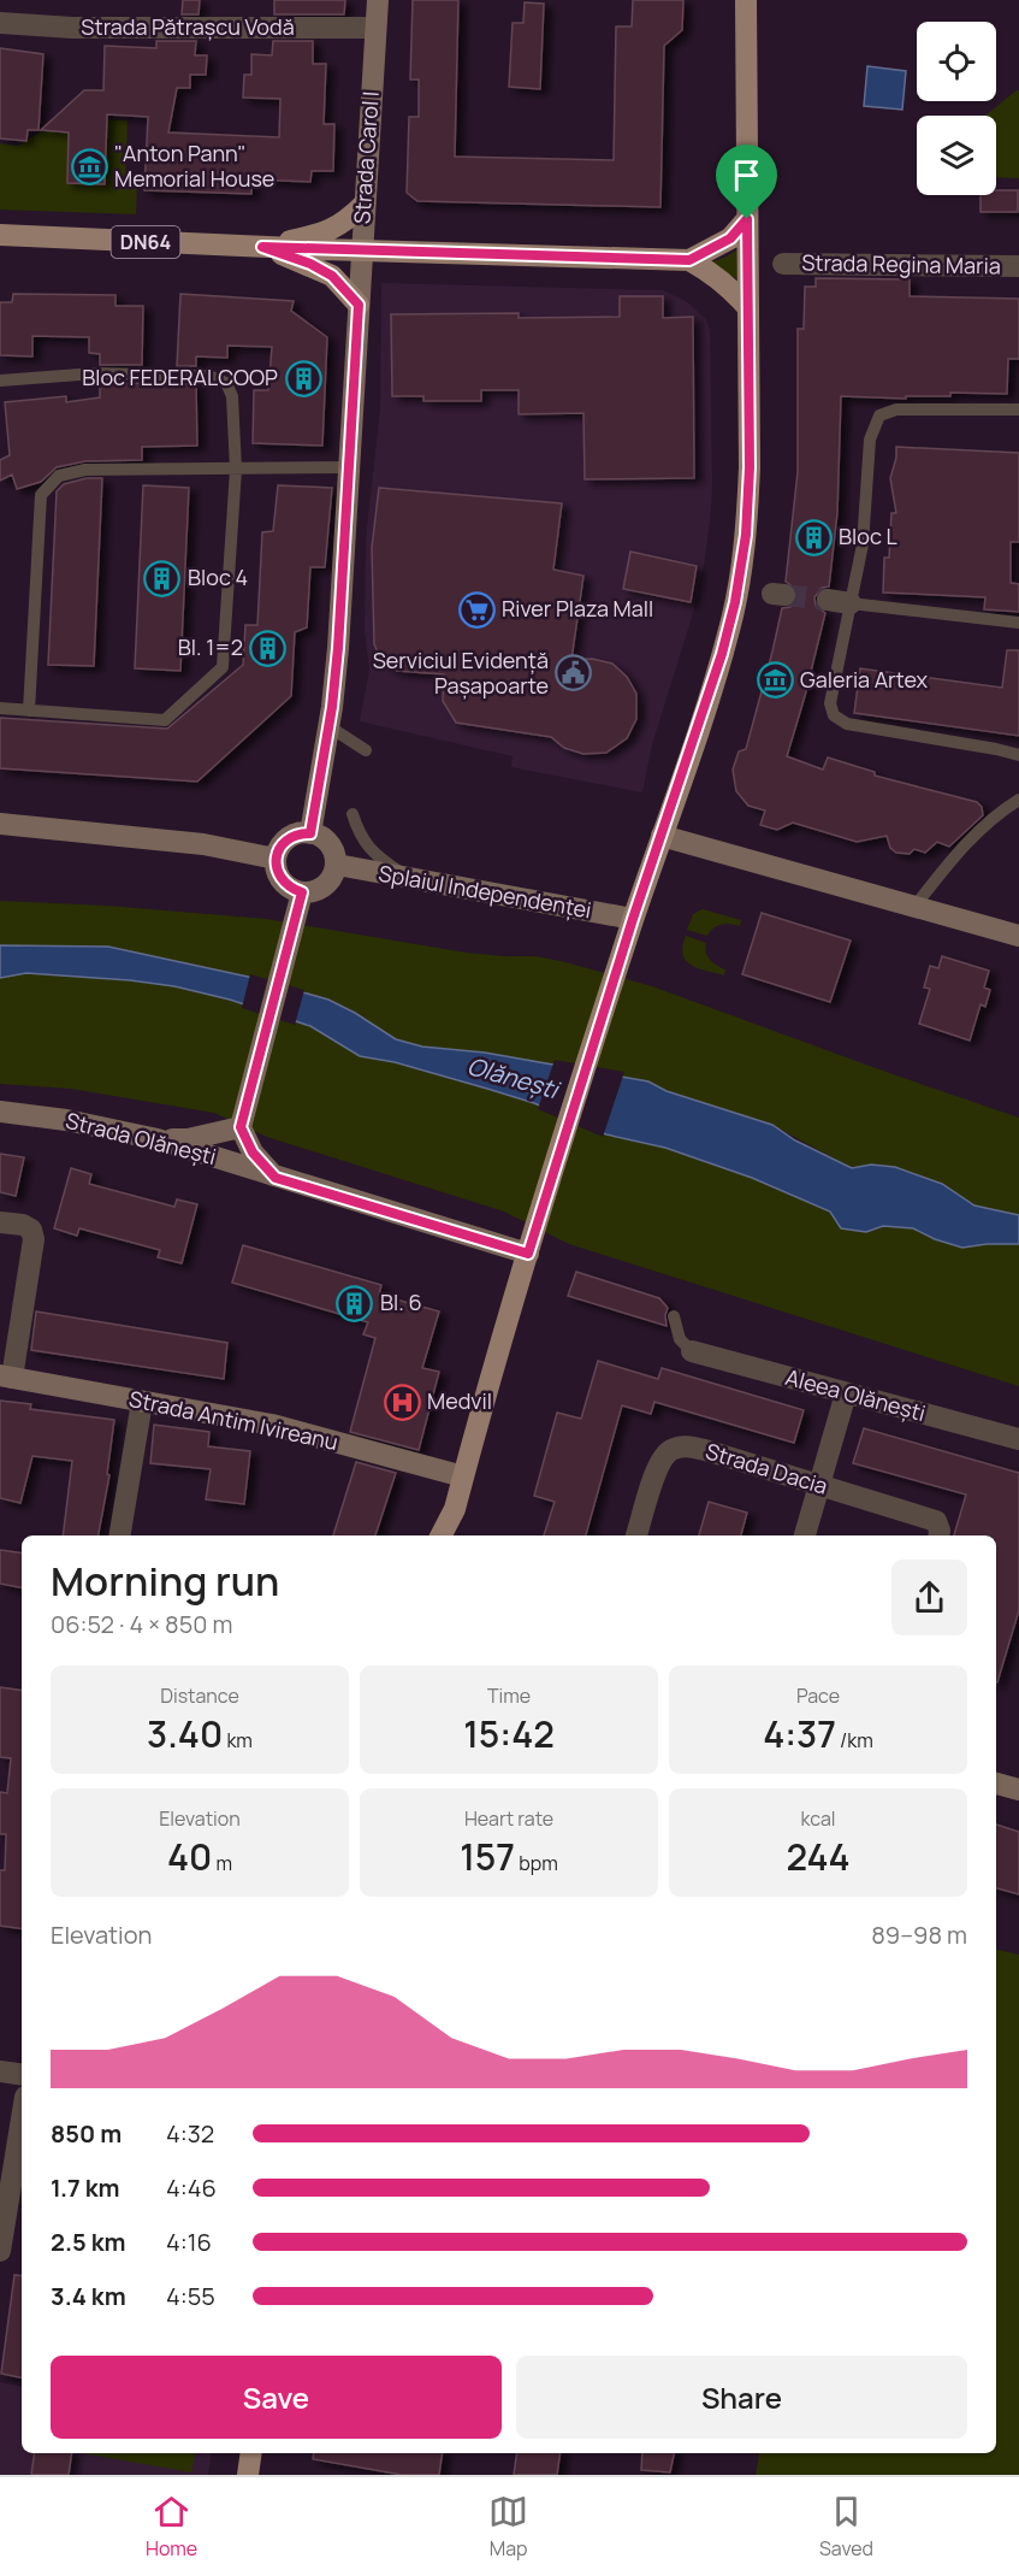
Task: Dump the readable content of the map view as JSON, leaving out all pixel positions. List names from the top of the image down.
{
  "streets": {
    "main road": ["DN64"],
    "street": [
      "Strada Pătrașcu Vodă",
      "Strada Carol I",
      "Strada Regina Maria",
      "Splaiul Independenței",
      "Strada Olănești",
      "Aleea Olănești",
      "Strada Antim Ivireanu",
      "Strada Dacia"
    ]
  },
  "crossings": [
    ["Strada Pătrașcu Vodă", "Strada Carol I"],
    ["Strada Carol I", "DN64"],
    ["Strada Carol I", "Splaiul Independenței"]
  ],
  "water": ["Olănești"],
  "places": {
    "museum": ["\"Anton Pann\" Memorial House", "Galeria Artex"],
    "building": [
      "Bloc FEDERALCOOP",
      "Bloc L",
      "Bloc 4",
      "Bl. 1=2",
      "Bl. 6"
    ],
    "supermarket": ["River Plaza Mall"],
    "public building": ["Serviciul Evidență Pașapoarte"],
    "hospital": ["Medvil"]
  },
  "page": {
    "heading": ["Morning run", "06:52 · 4 × 850 m"],
    "stats": [
      ["Distance", "3.40 km"],
      ["Time", "15:42"],
      ["Pace", "4:37 /km"],
      ["Elevation", "40 m"],
      ["Heart rate", "157 bpm"],
      ["kcal", "244"]
    ],
    "chart": ["Elevation", "89–98 m"],
    "list": [
      {
        "name": "850 m",
        "note": "4:32"
      },
      {
        "name": "1.7 km",
        "note": "4:46"
      },
      {
        "name": "2.5 km",
        "note": "4:16"
      },
      {
        "name": "3.4 km",
        "note": "4:55"
      }
    ],
    "buttons": ["Save", "Share"],
    "tabs": ["Home", "Map", "Saved"]
  }
}
